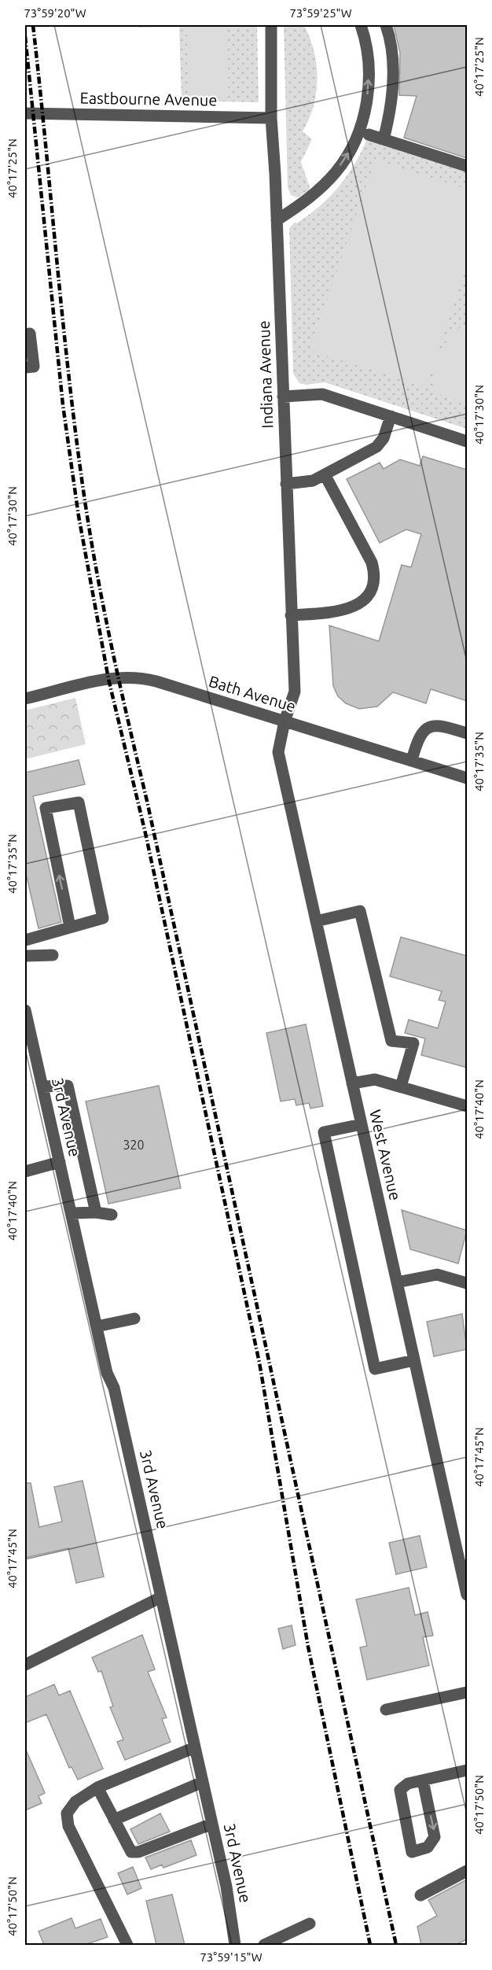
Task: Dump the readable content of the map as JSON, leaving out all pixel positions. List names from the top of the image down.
{
  "streets": {
    "street": [
      "Eastbourne Avenue",
      "Indiana Avenue",
      "Bath Avenue",
      "3rd Avenue",
      "West Avenue"
    ]
  },
  "crossings": [
    ["Eastbourne Avenue", "Indiana Avenue"],
    ["Indiana Avenue", "Bath Avenue"],
    ["Indiana Avenue", "West Avenue"],
    ["Bath Avenue", "West Avenue"]
  ],
  "house_numbers": ["320"],
  "coordinates": [
    "73°59'20\"W",
    "73°59'25\"W",
    "40°17'25\"N",
    "40°17'30\"N",
    "40°17'35\"N",
    "40°17'40\"N",
    "40°17'45\"N",
    "40°17'50\"N",
    "73°59'15\"W"
  ]
}
